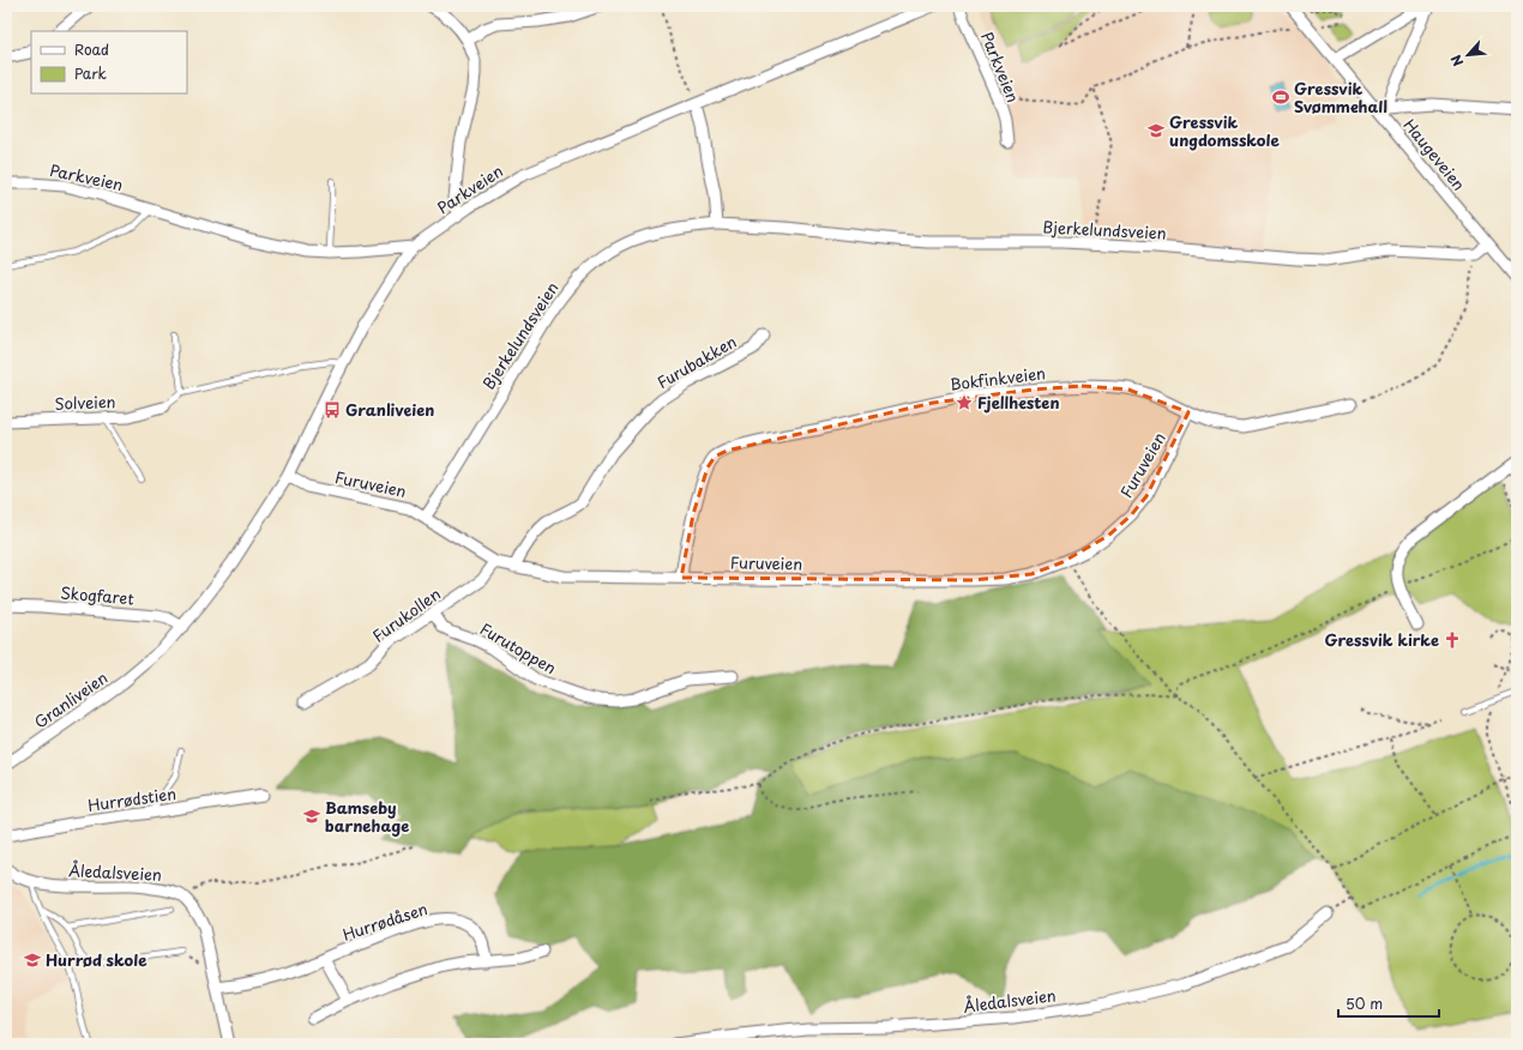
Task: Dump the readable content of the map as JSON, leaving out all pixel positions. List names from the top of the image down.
{
  "streets": {
    "street": [
      "Parkveien",
      "Haugeveien",
      "Bjerkelundsveien",
      "Furubakken",
      "Bokfinkveien",
      "Solveien",
      "Furuveien",
      "Skogfaret",
      "Furukollen",
      "Furutoppen",
      "Granliveien",
      "Hurrødstien",
      "Åledalsveien",
      "Hurrødåsen"
    ]
  },
  "crossings": [
    ["Parkveien", "Granliveien"],
    ["Bjerkelundsveien", "Furuveien"],
    ["Furubakken", "Furuveien"],
    ["Bokfinkveien", "Furuveien"],
    ["Furuveien", "Furukollen"],
    ["Furuveien", "Granliveien"],
    ["Skogfaret", "Granliveien"],
    ["Furukollen", "Furutoppen"]
  ],
  "places": {
    "sports": ["Gressvik Svømmehall"],
    "school or university": ["Gressvik ungdomsskole", "Bamseby barnehage", "Hurrød skole"],
    "place": ["Fjellhesten"],
    "bus stop": ["Granliveien"],
    "church": ["Gressvik kirke"]
  },
  "legend": ["Road", "Park"],
  "scale_bar": "50 m",
  "north": "bottom left"
}
